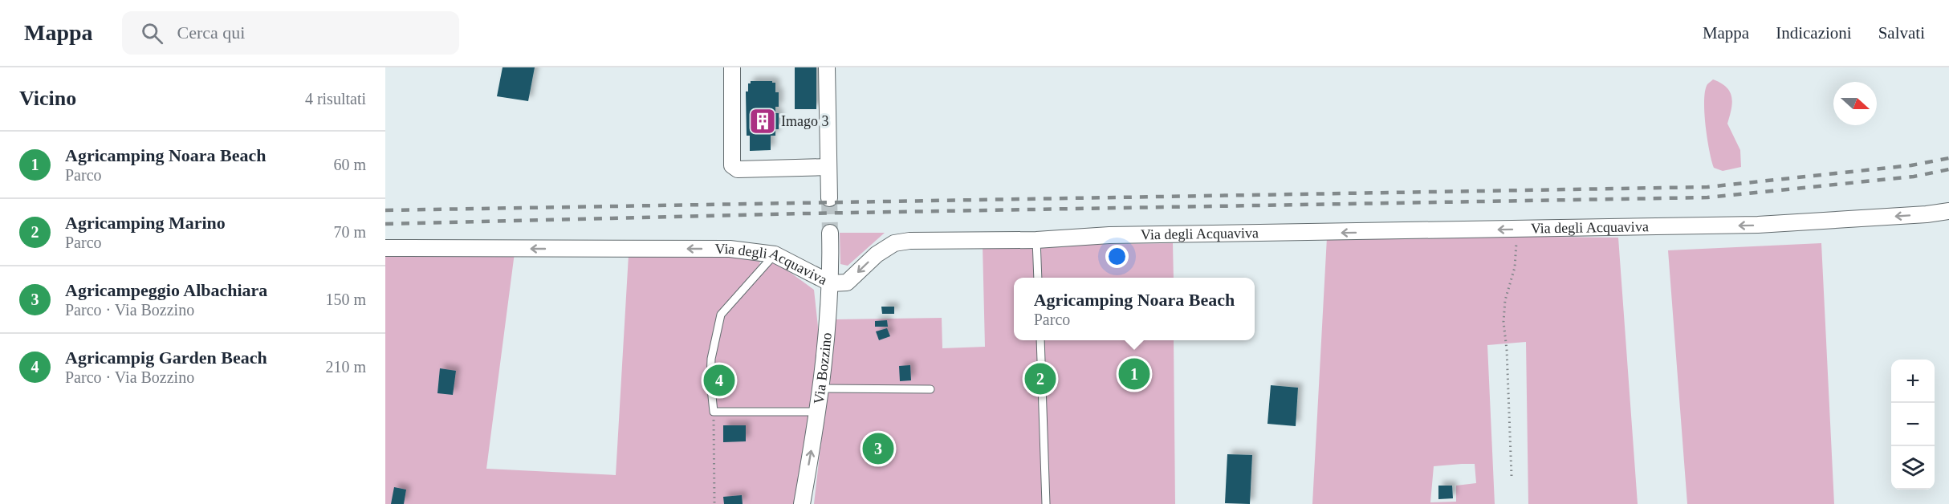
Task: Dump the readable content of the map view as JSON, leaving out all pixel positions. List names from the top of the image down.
{
  "streets": {
    "street": ["Via degli Acquaviva", "Via Bozzino"]
  },
  "crossings": [
    ["Via degli Acquaviva", "Via Bozzino"]
  ],
  "one_way": ["Via degli Acquaviva"],
  "places": {
    "building": ["Imago 3"]
  },
  "north": "right",
  "page": {
    "header": "Mappa",
    "search": "Cerca qui",
    "nav": ["Mappa", "Indicazioni", "Salvati"],
    "heading": ["Vicino", "4 risultati"],
    "list": [
      {
        "mark": "1",
        "name": "Agricamping Noara Beach",
        "note": "Parco",
        "value": "60 m"
      },
      {
        "mark": "2",
        "name": "Agricamping Marino",
        "note": "Parco",
        "value": "70 m"
      },
      {
        "mark": "3",
        "name": "Agricampeggio Albachiara",
        "note": "Parco · Via Bozzino",
        "value": "150 m"
      },
      {
        "mark": "4",
        "name": "Agricampig Garden Beach",
        "note": "Parco · Via Bozzino",
        "value": "210 m"
      }
    ],
    "popup": ["Agricamping Noara Beach", "Parco"],
    "pins": [
      "1",
      "2",
      "4",
      "3"
    ],
    "map_buttons": ["+", "−"]
  }
}
